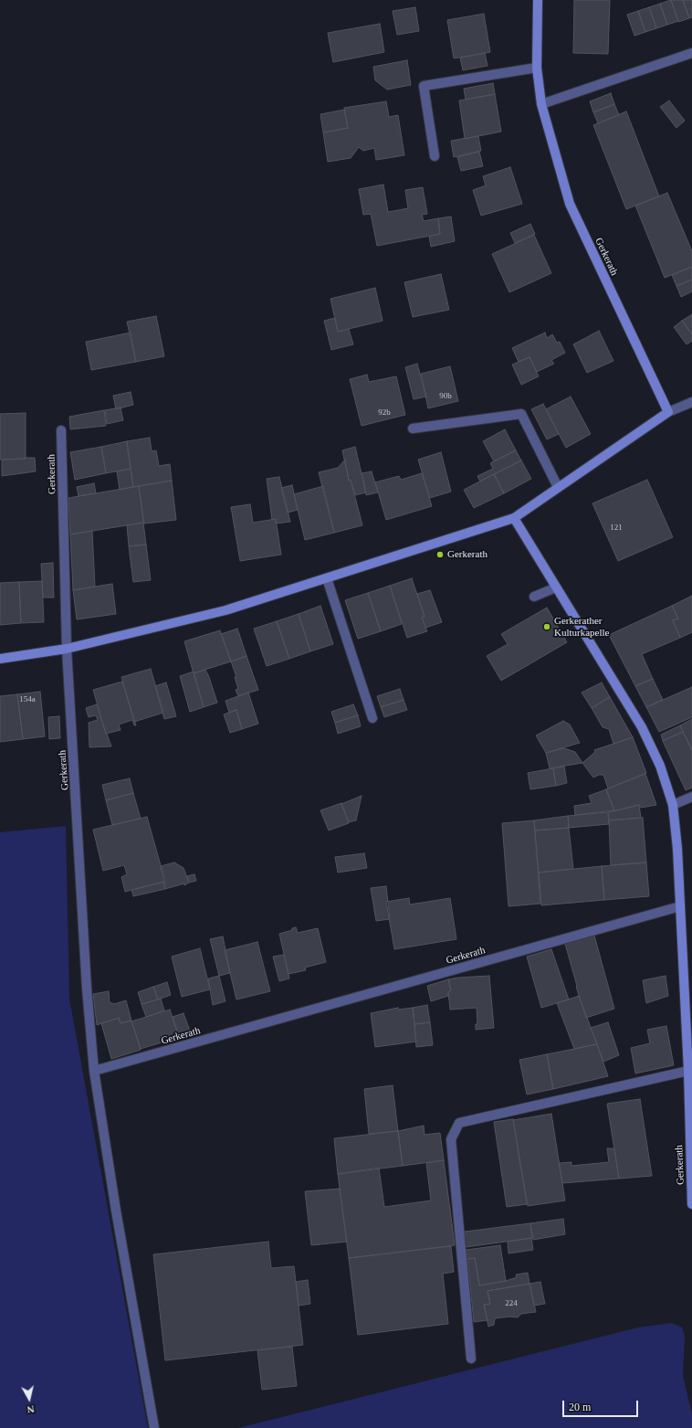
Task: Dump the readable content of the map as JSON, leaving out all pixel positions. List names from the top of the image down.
{
  "streets": {
    "street": ["Gerkerath"]
  },
  "places": ["Gerkerath", "Gerkerather Kulturkapelle"],
  "house_numbers": [
    "90b",
    "92b",
    "121",
    "154a",
    "224"
  ],
  "scale_bar": "20 m",
  "north": "bottom"
}
